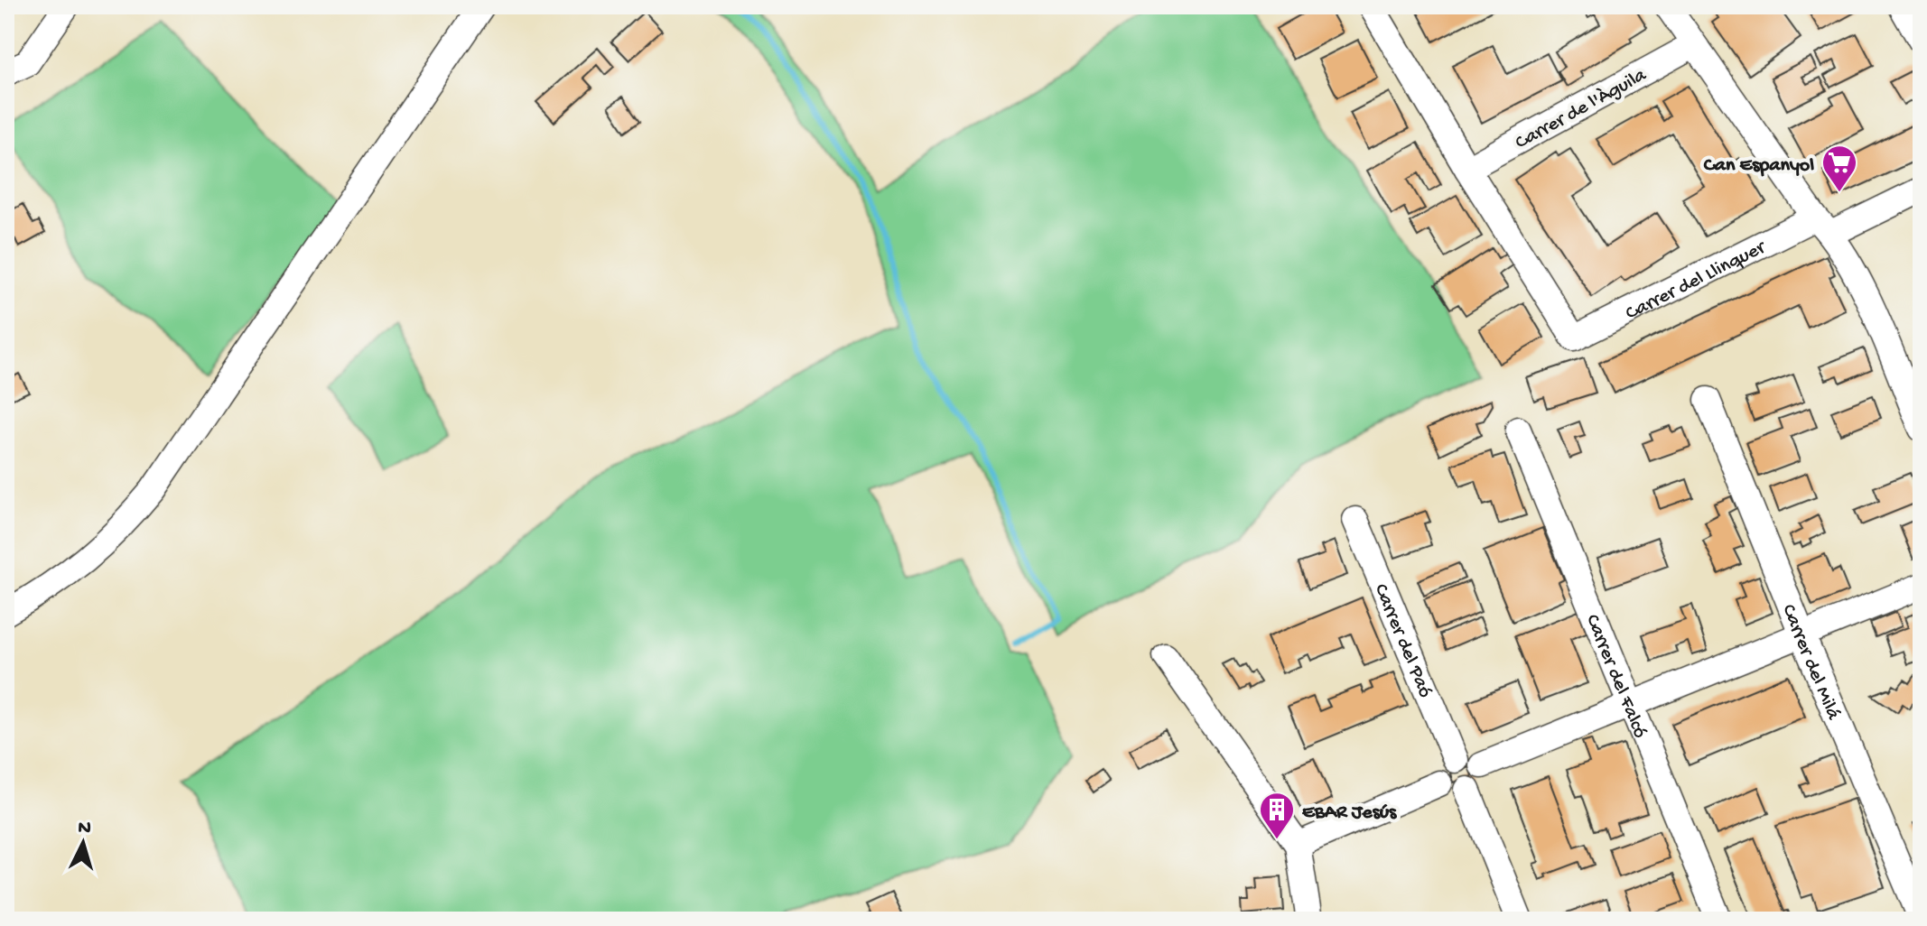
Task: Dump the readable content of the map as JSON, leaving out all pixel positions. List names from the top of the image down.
{
  "streets": {
    "street": [
      "Carrer de l'Àguila",
      "Carrer del Llinquer",
      "Carrer del Paó",
      "Carrer del Milá",
      "Carrer del Falcó"
    ]
  },
  "crossings": [
    ["Carrer de l'Àguila", "Carrer del Llinquer"]
  ],
  "places": {
    "supermarket": ["Can Espanyol"],
    "building": ["EBAR Jesús"]
  },
  "north": "top"
}
